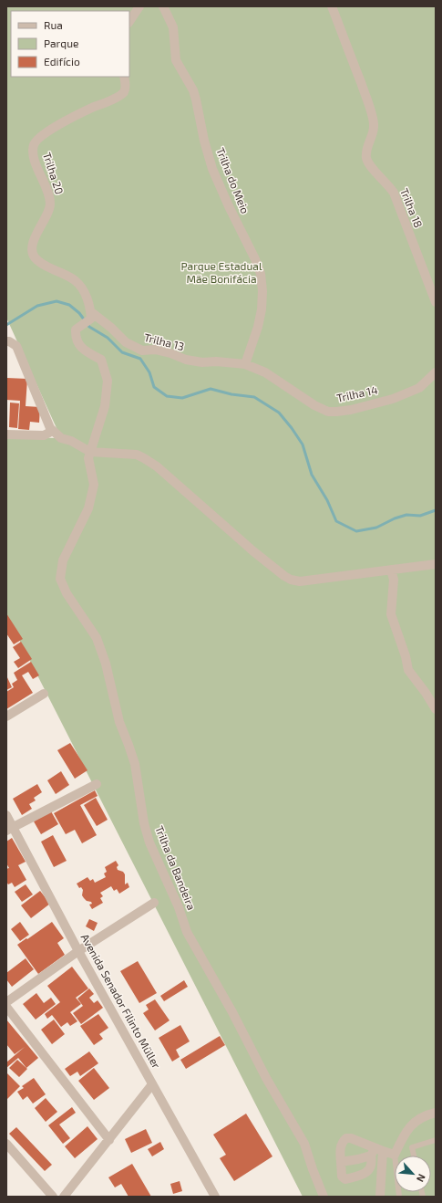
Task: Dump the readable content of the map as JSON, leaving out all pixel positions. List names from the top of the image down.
{
  "streets": {
    "street": [
      "Trilha 20",
      "Trilha do Meio",
      "Trilha 18",
      "Trilha 13",
      "Trilha 14",
      "Trilha da Bandeira",
      "Avenida Senador Filinto Müller"
    ]
  },
  "crossings": [
    ["Trilha 20", "Trilha 13"],
    ["Trilha do Meio", "Trilha 13"],
    ["Trilha do Meio", "Trilha 14"],
    ["Trilha 13", "Trilha 14"]
  ],
  "parks": ["Parque Estadual Mãe Bonifácia"],
  "legend": ["Rua", "Parque", "Edifício"],
  "north": "bottom right"
}
